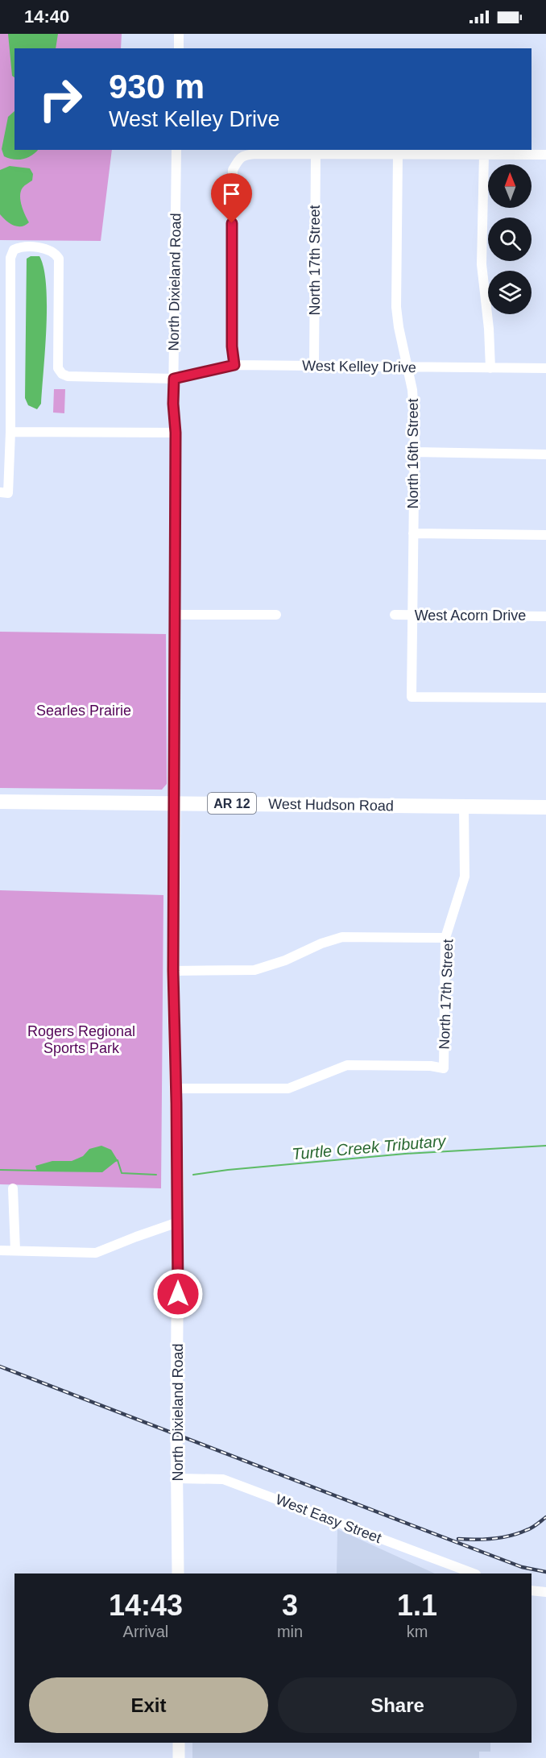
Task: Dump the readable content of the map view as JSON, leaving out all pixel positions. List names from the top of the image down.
{
  "streets": {
    "highway": ["AR 12", "West Hudson Road"],
    "main road": ["North Dixieland Road"],
    "street": [
      "North 17th Street",
      "West Kelley Drive",
      "North 16th Street",
      "West Acorn Drive",
      "West Easy Street"
    ]
  },
  "crossings": [
    ["North 17th Street", "North Dixieland Road"],
    ["North 17th Street", "West Kelley Drive"],
    ["North 17th Street", "West Hudson Road"],
    ["North Dixieland Road", "West Kelley Drive"],
    ["North Dixieland Road", "West Hudson Road"],
    ["North Dixieland Road", "West Easy Street"],
    ["West Kelley Drive", "North 16th Street"],
    ["North 16th Street", "West Acorn Drive"]
  ],
  "water": ["Turtle Creek Tributary"],
  "parks": ["Searles Prairie", "Rogers Regional Sports Park"],
  "north": "top",
  "page": {
    "status": "14:40",
    "turn": ["930 m", "West Kelley Drive"],
    "eta": [
      "14:43",
      "Arrival",
      "3",
      "min",
      "1.1",
      "km"
    ],
    "buttons": ["Exit", "Share"]
  }
}
